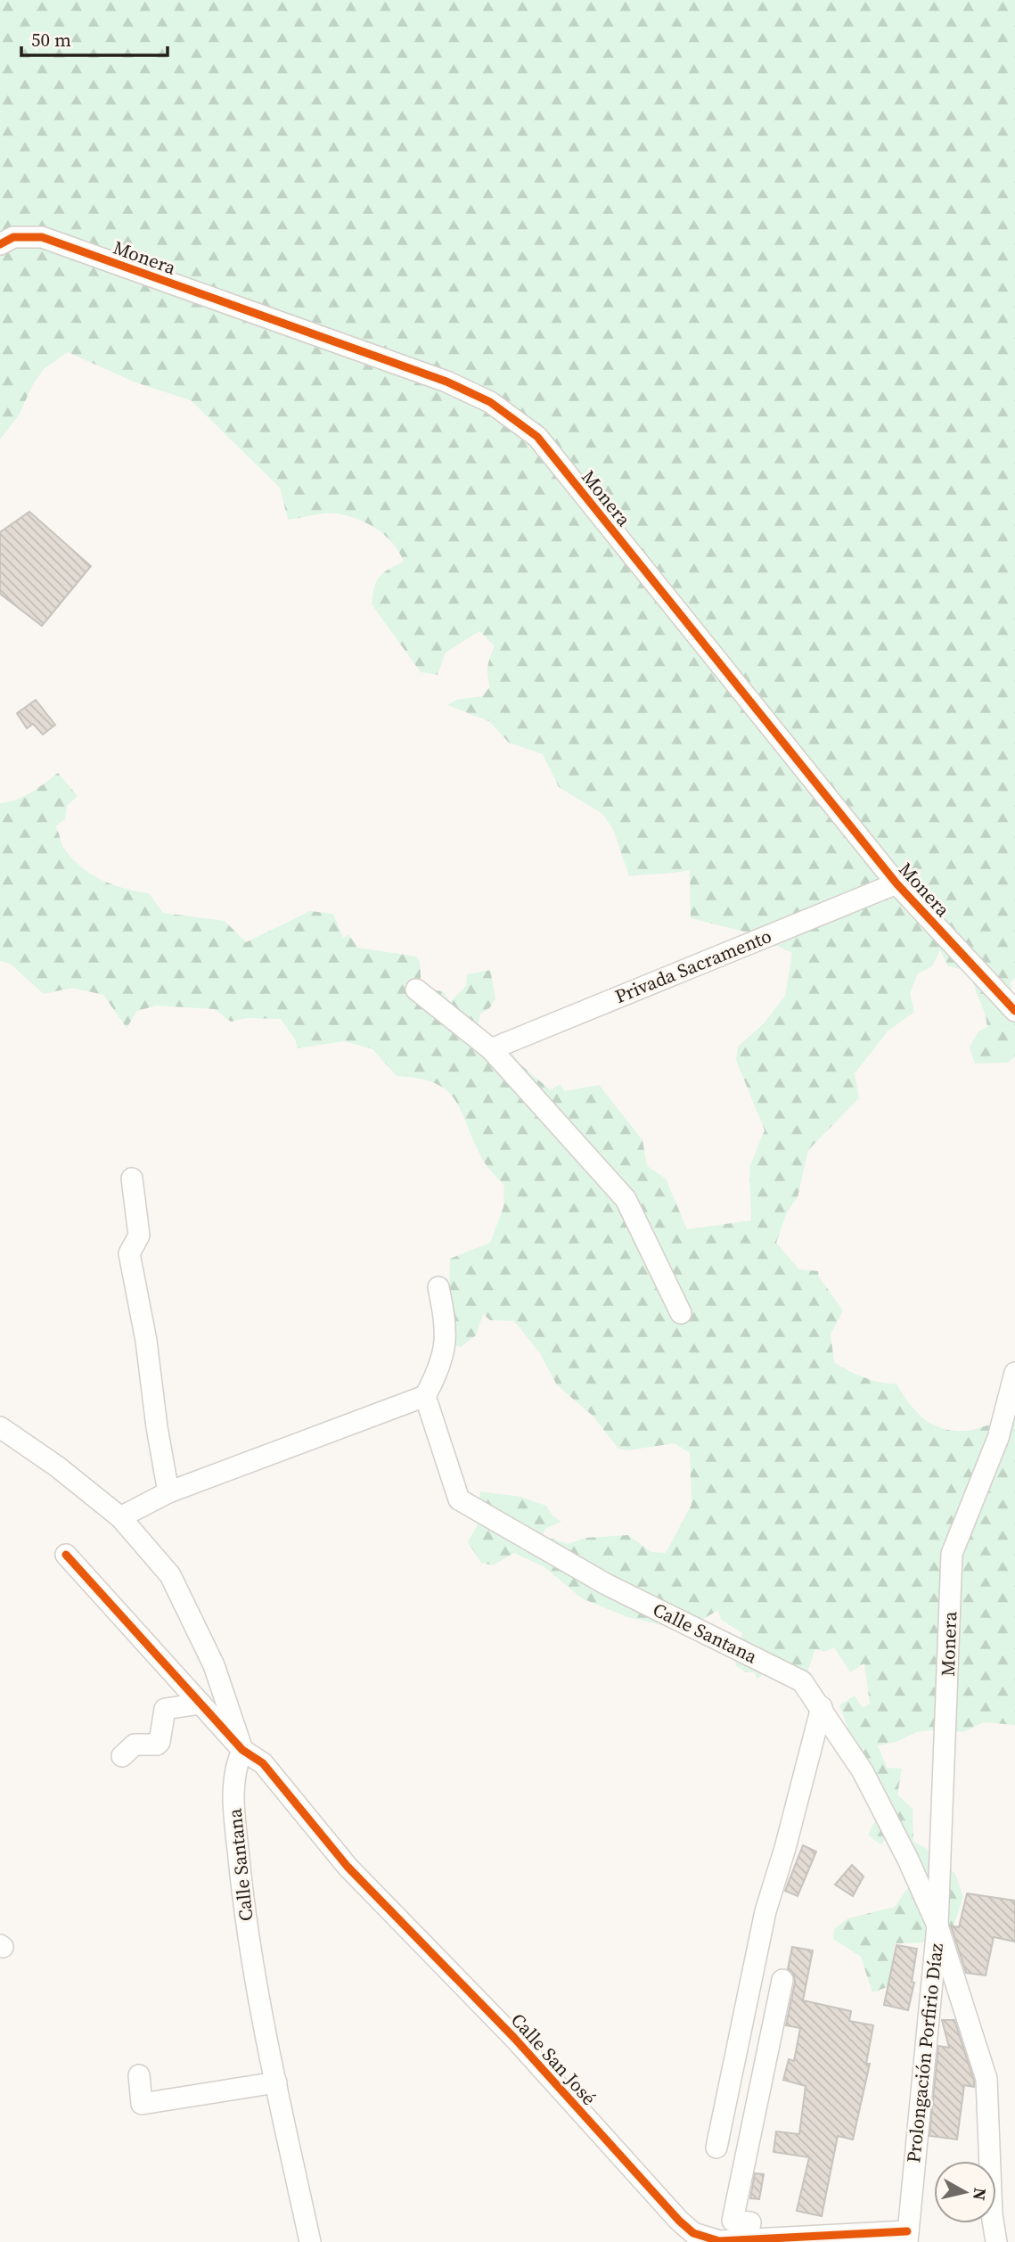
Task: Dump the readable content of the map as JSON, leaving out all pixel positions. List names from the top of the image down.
{
  "streets": {
    "street": [
      "Monera",
      "Privada Sacramento",
      "Calle Santana",
      "Prolongación Porfirio Díaz",
      "Calle San José"
    ]
  },
  "crossings": [
    ["Monera", "Privada Sacramento"],
    ["Monera", "Calle Santana"],
    ["Monera", "Prolongación Porfirio Díaz"],
    ["Calle Santana", "Prolongación Porfirio Díaz"],
    ["Calle Santana", "Calle San José"],
    ["Prolongación Porfirio Díaz", "Calle San José"]
  ],
  "scale_bar": "50 m",
  "north": "right"
}
